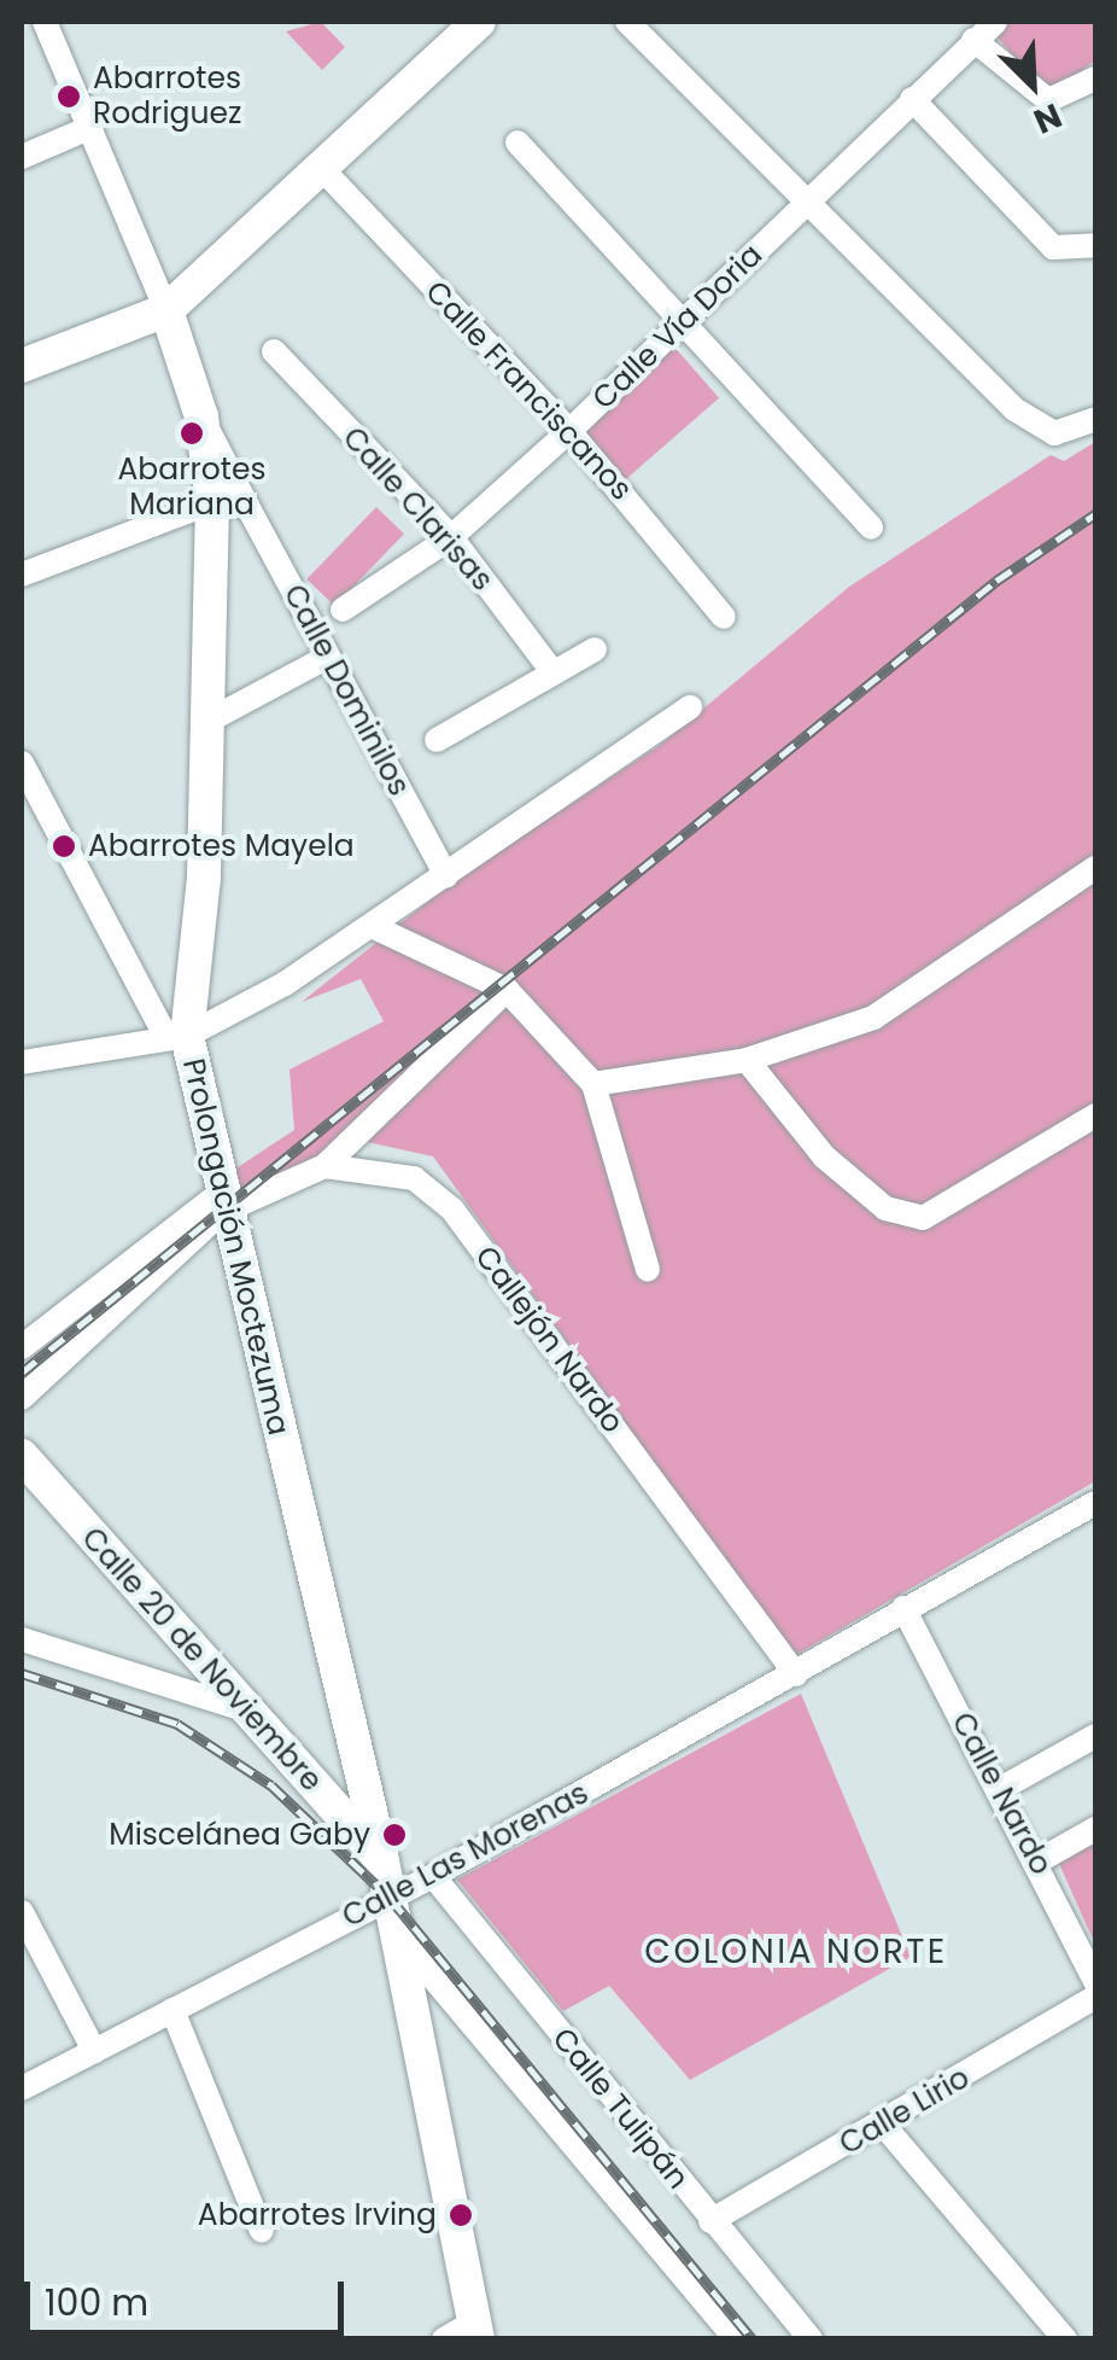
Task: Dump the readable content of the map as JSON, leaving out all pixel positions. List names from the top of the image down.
{
  "streets": {
    "main road": ["Prolongación Moctezuma", "Calle 20 de Noviembre"],
    "street": [
      "Calle Vía Doria",
      "Calle Franciscanos",
      "Calle Clarisas",
      "Calle Dominilos",
      "Callejón Nardo",
      "Calle Nardo",
      "Calle Las Morenas",
      "Calle Tulipán",
      "Calle Lirio"
    ]
  },
  "crossings": [
    ["Calle Vía Doria", "Calle Franciscanos"],
    ["Calle Vía Doria", "Calle Clarisas"],
    ["Calle Dominilos", "Prolongación Moctezuma"],
    ["Prolongación Moctezuma", "Calle 20 de Noviembre"],
    ["Prolongación Moctezuma", "Calle Las Morenas"],
    ["Callejón Nardo", "Calle Las Morenas"],
    ["Calle Nardo", "Calle Las Morenas"],
    ["Calle Las Morenas", "Calle Tulipán"],
    ["Calle Tulipán", "Calle Lirio"]
  ],
  "districts": ["COLONIA NORTE"],
  "places": [
    "Abarrotes Rodriguez",
    "Abarrotes Mariana",
    "Abarrotes Mayela",
    "Miscelánea Gaby",
    "Abarrotes Irving"
  ],
  "scale_bar": "100 m",
  "north": "bottom right"
}
